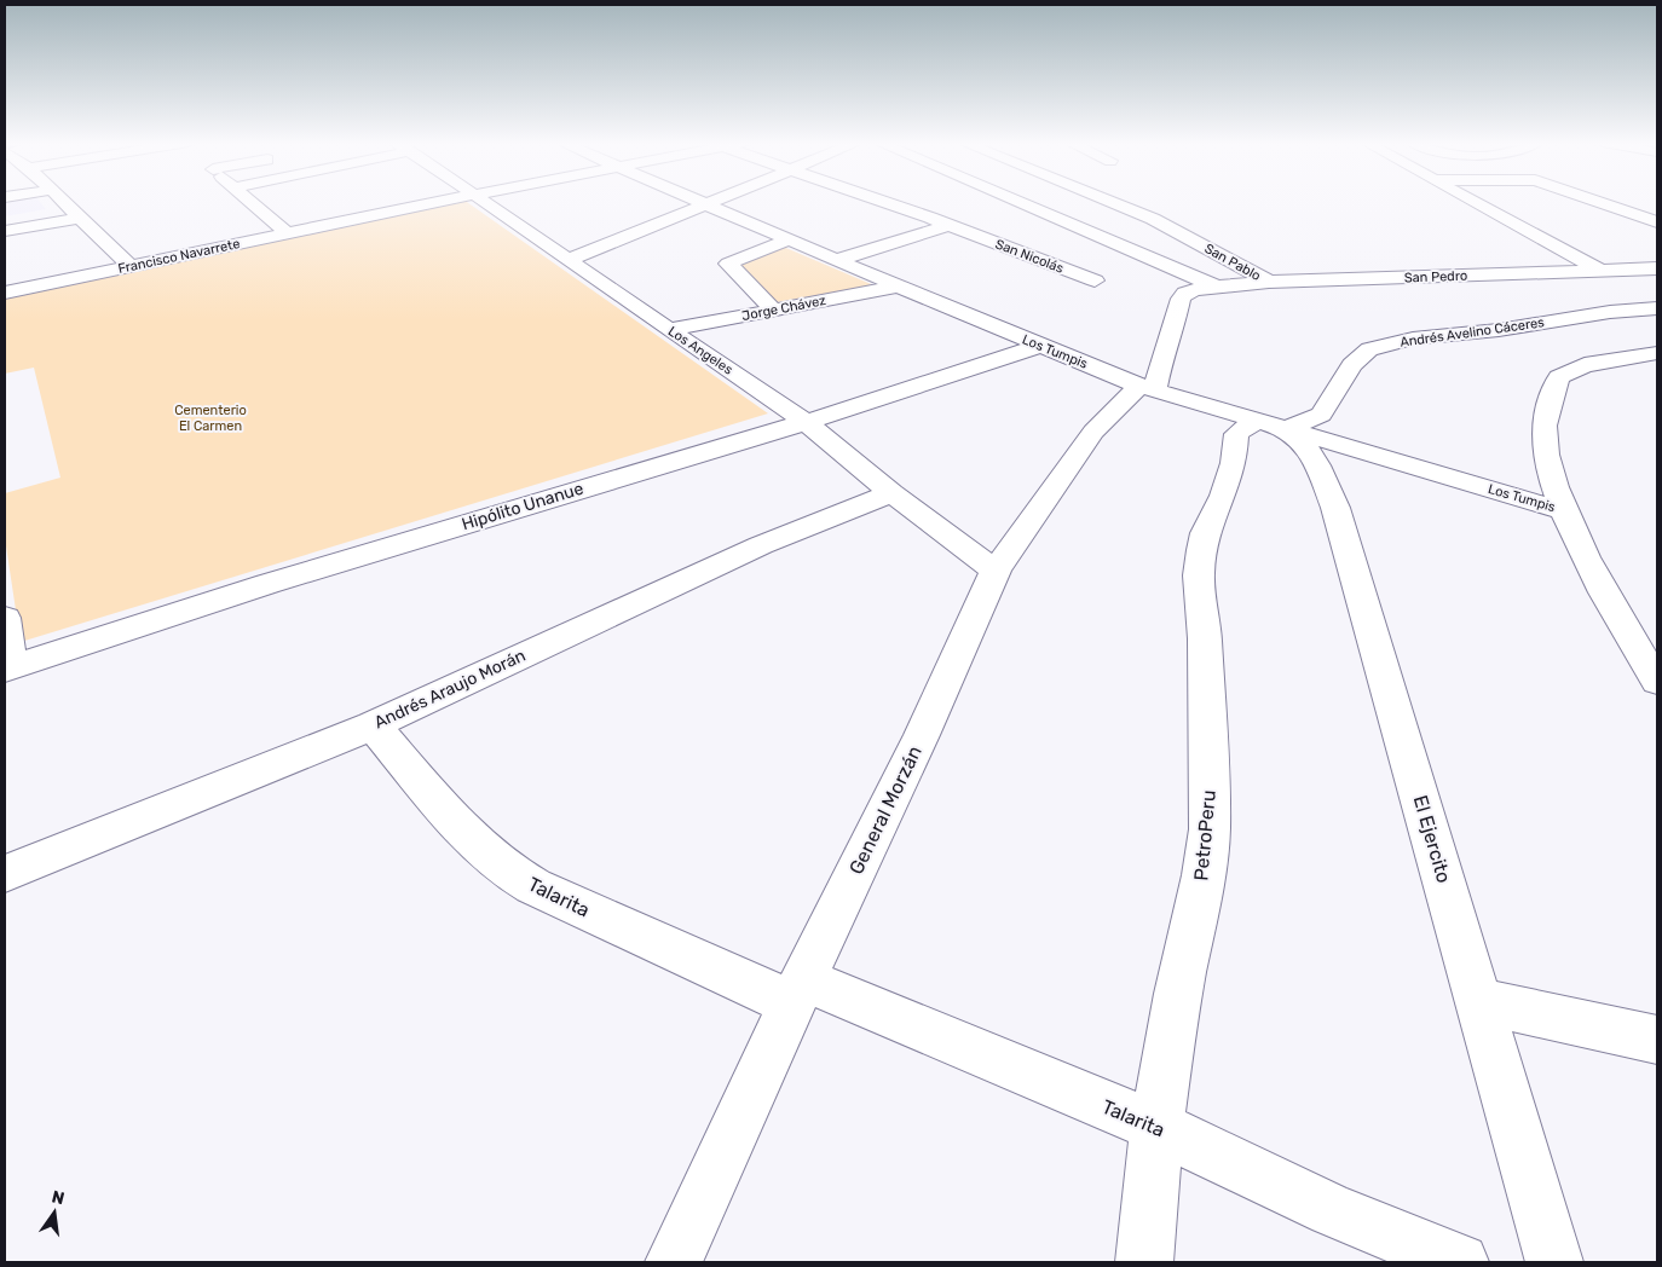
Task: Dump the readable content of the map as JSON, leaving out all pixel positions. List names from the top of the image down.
{
  "streets": {
    "street": [
      "Francisco Navarrete",
      "San Nicolás",
      "San Pablo",
      "San Pedro",
      "Jorge Chávez",
      "Andrés Avelino Cáceres",
      "Los Angeles",
      "Los Tumpis",
      "Hipólito Unanue",
      "Andrés Araujo Morán",
      "General Morzán",
      "PetroPeru",
      "El Ejercito",
      "Talarita"
    ]
  },
  "crossings": [
    ["San Pablo", "San Pedro"],
    ["San Pedro", "Los Tumpis"],
    ["San Pedro", "General Morzán"],
    ["Jorge Chávez", "Los Angeles"],
    ["Jorge Chávez", "Los Tumpis"],
    ["Andrés Avelino Cáceres", "Los Tumpis"],
    ["Andrés Avelino Cáceres", "PetroPeru"],
    ["Andrés Avelino Cáceres", "El Ejercito"],
    ["Los Angeles", "Hipólito Unanue"],
    ["Los Angeles", "Andrés Araujo Morán"],
    ["Los Angeles", "General Morzán"],
    ["Los Tumpis", "Hipólito Unanue"],
    ["Los Tumpis", "General Morzán"],
    ["Los Tumpis", "PetroPeru"],
    ["Los Tumpis", "El Ejercito"],
    ["Andrés Araujo Morán", "Talarita"],
    ["General Morzán", "Talarita"],
    ["PetroPeru", "El Ejercito"],
    ["PetroPeru", "Talarita"]
  ],
  "parks": ["Cementerio El Carmen"],
  "north": "top"
}
